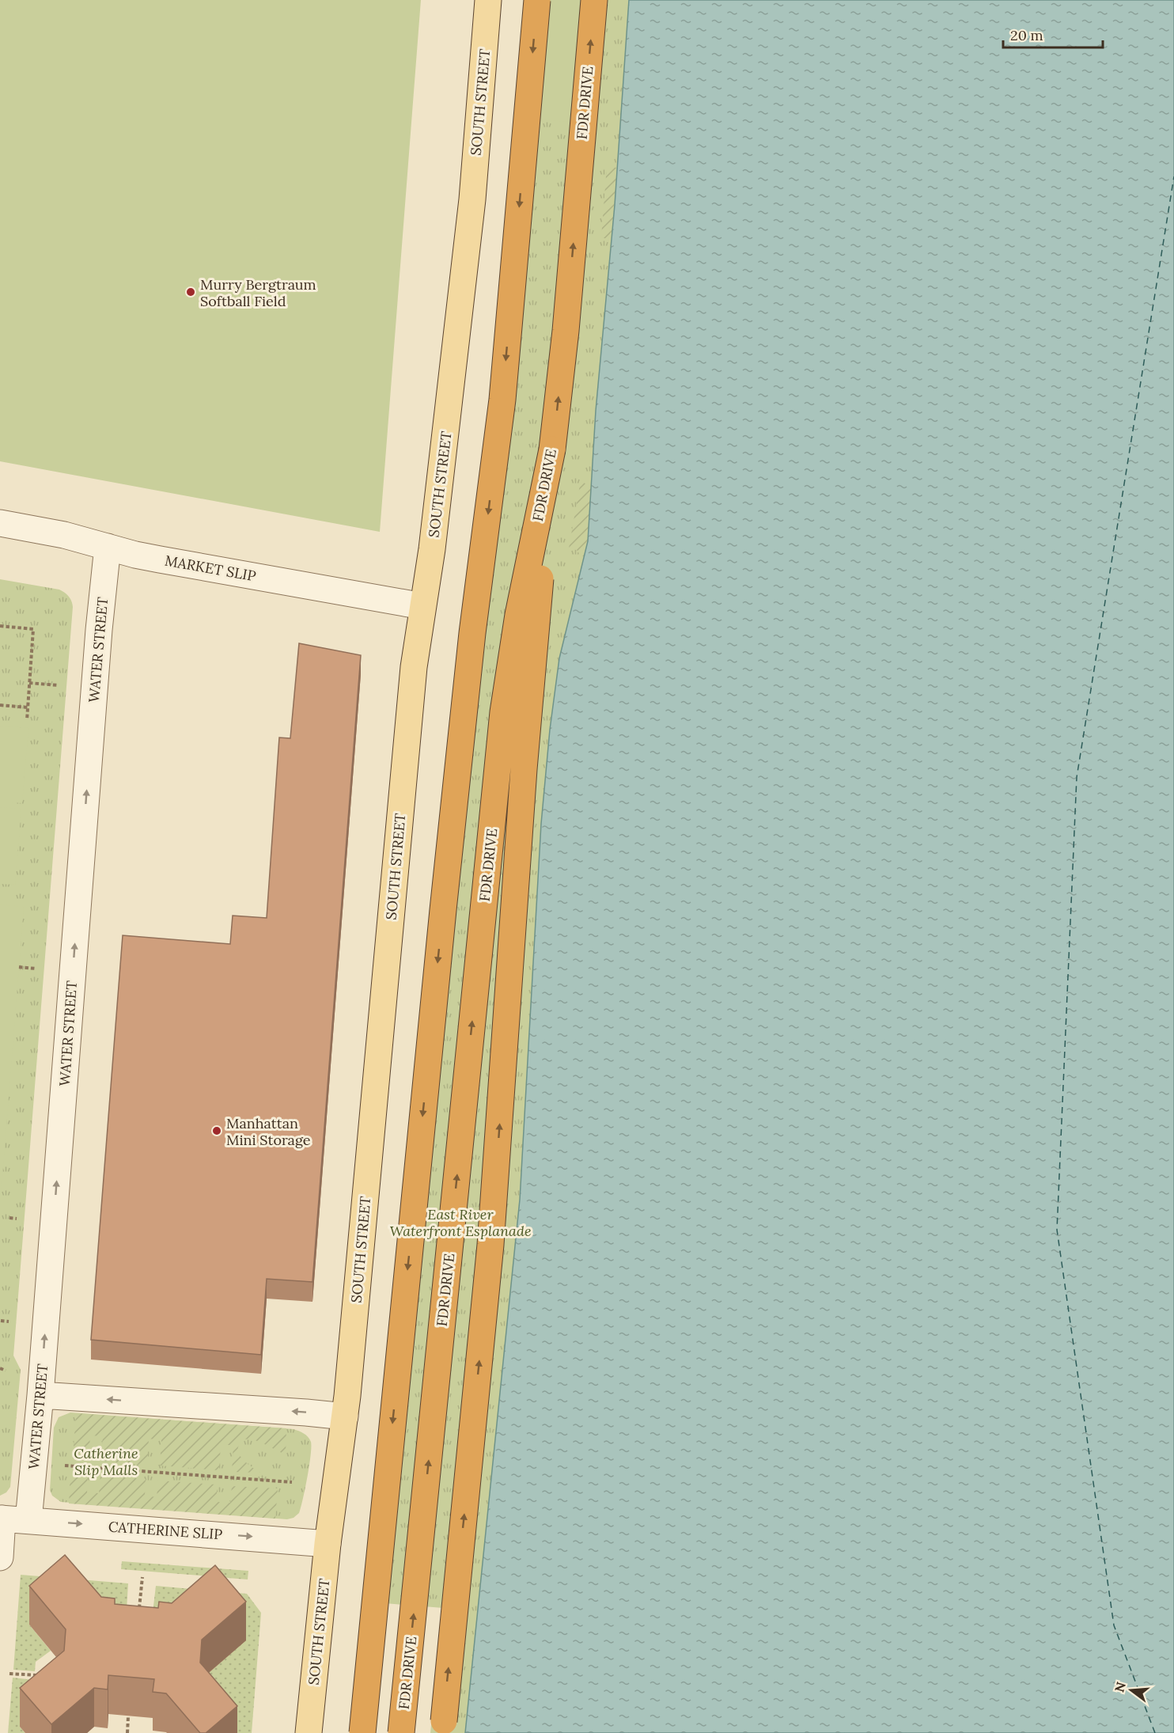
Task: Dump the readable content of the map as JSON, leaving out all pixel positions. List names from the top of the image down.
{
  "streets": {
    "highway": ["FDR DRIVE"],
    "main road": ["SOUTH STREET"],
    "street": ["MARKET SLIP", "WATER STREET", "CATHERINE SLIP"]
  },
  "crossings": [
    ["SOUTH STREET", "MARKET SLIP"],
    ["SOUTH STREET", "CATHERINE SLIP"],
    ["MARKET SLIP", "WATER STREET"],
    ["WATER STREET", "CATHERINE SLIP"]
  ],
  "one_way": ["WATER STREET"],
  "parks": ["East River Waterfront Esplanade", "Catherine Slip Malls"],
  "places": ["Murry Bergtraum Softball Field", "Manhattan Mini Storage"],
  "scale_bar": "20 m",
  "north": "left"
}
